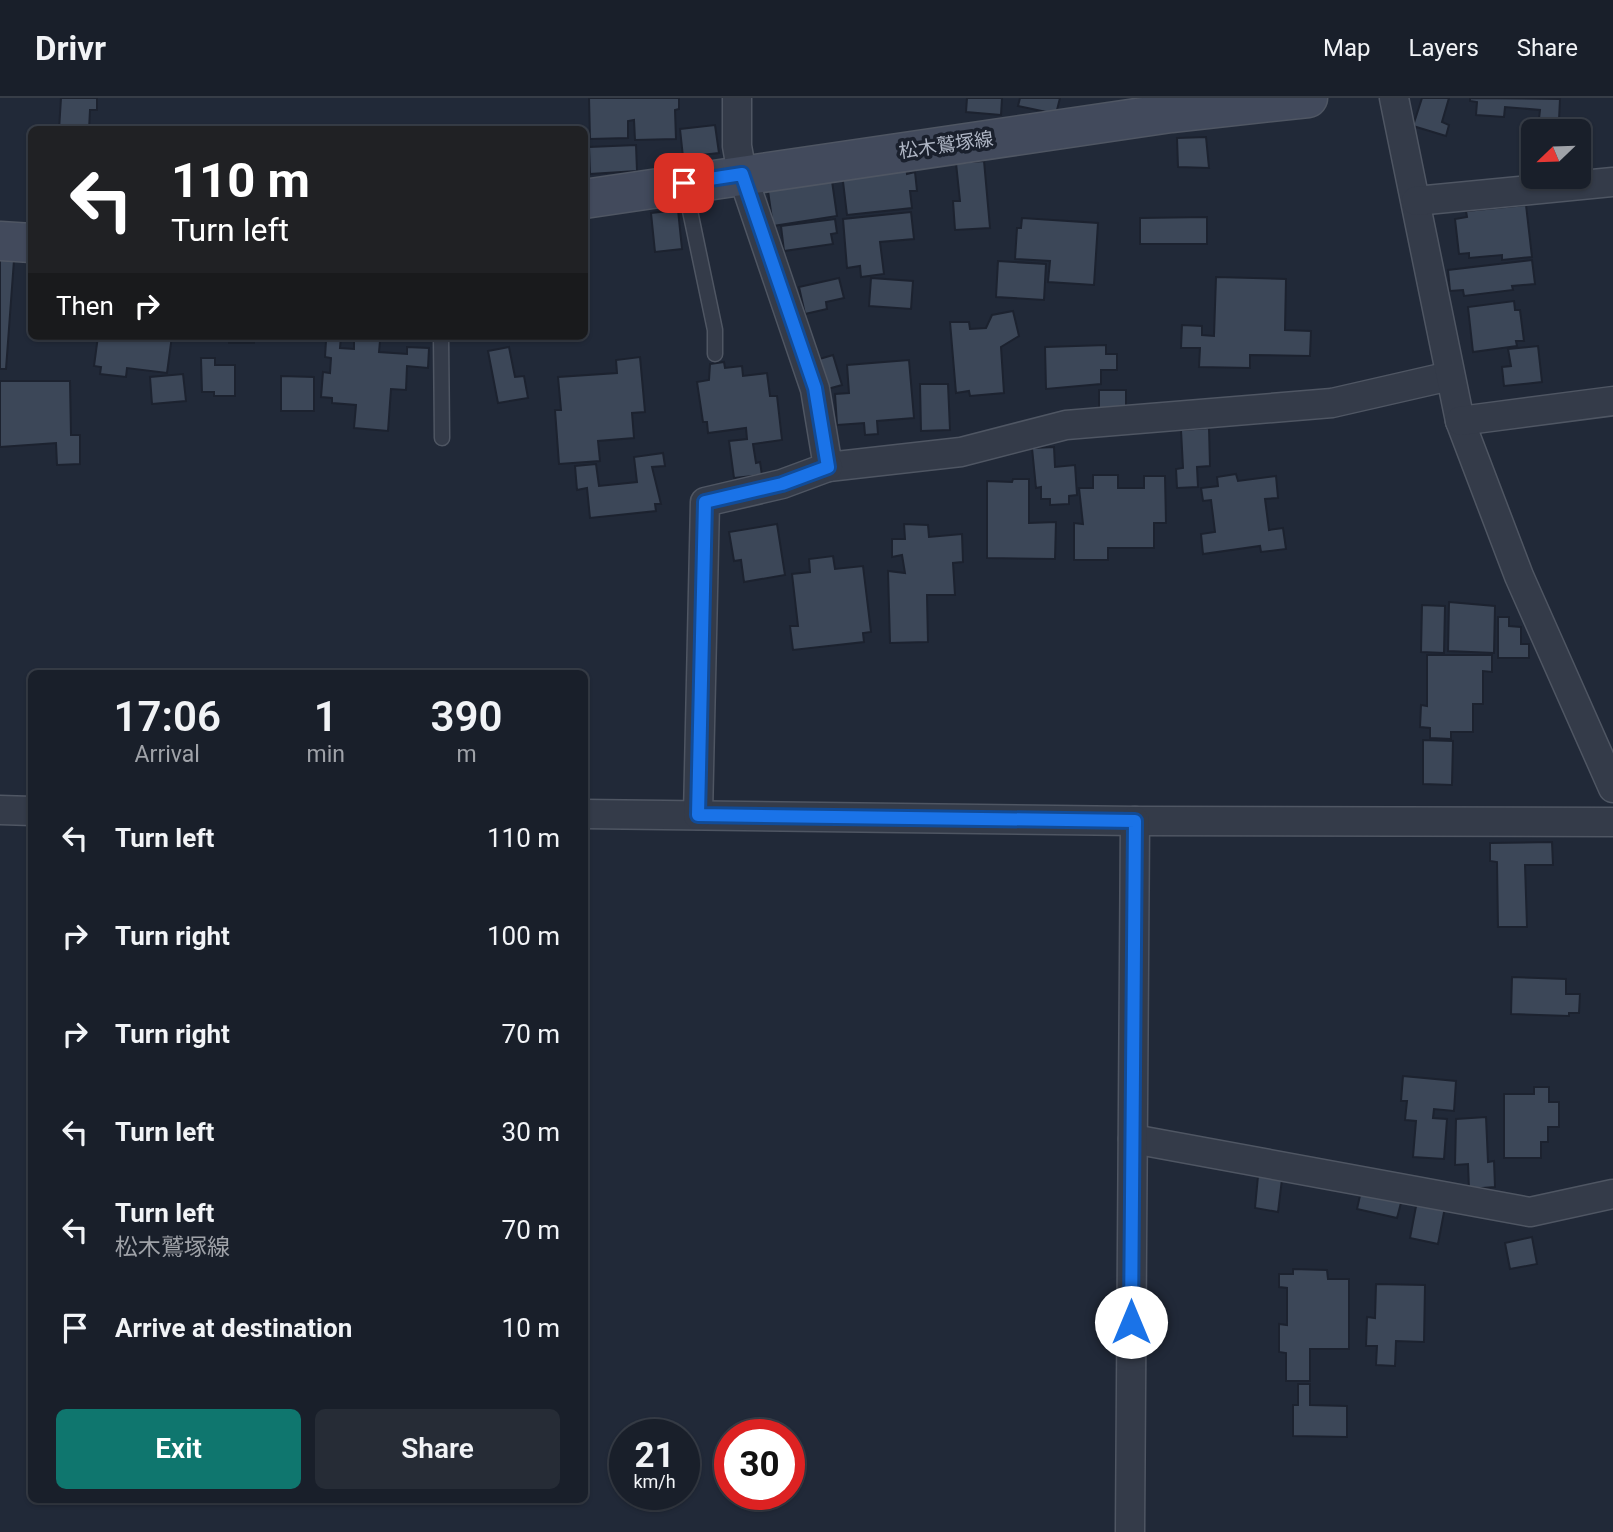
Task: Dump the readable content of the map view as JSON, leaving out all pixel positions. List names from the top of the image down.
{
  "streets": {
    "main road": ["松木鷲塚線"]
  },
  "north": "bottom left",
  "page": {
    "header": "Drivr",
    "nav": ["Map", "Layers", "Share"],
    "turn": ["110 m", "Turn left"],
    "then": "Then",
    "eta": [
      "17:06",
      "Arrival",
      "1",
      "min",
      "390",
      "m"
    ],
    "list": [
      {
        "name": "Turn left",
        "value": "110 m"
      },
      {
        "name": "Turn right",
        "value": "100 m"
      },
      {
        "name": "Turn right",
        "value": "70 m"
      },
      {
        "name": "Turn left",
        "value": "30 m"
      },
      {
        "name": "Turn left",
        "note": "松木鷲塚線",
        "value": "70 m"
      },
      {
        "name": "Arrive at destination",
        "value": "10 m"
      }
    ],
    "buttons": ["Exit", "Share"],
    "speed": "21 km/h",
    "limit": "30"
  }
}
